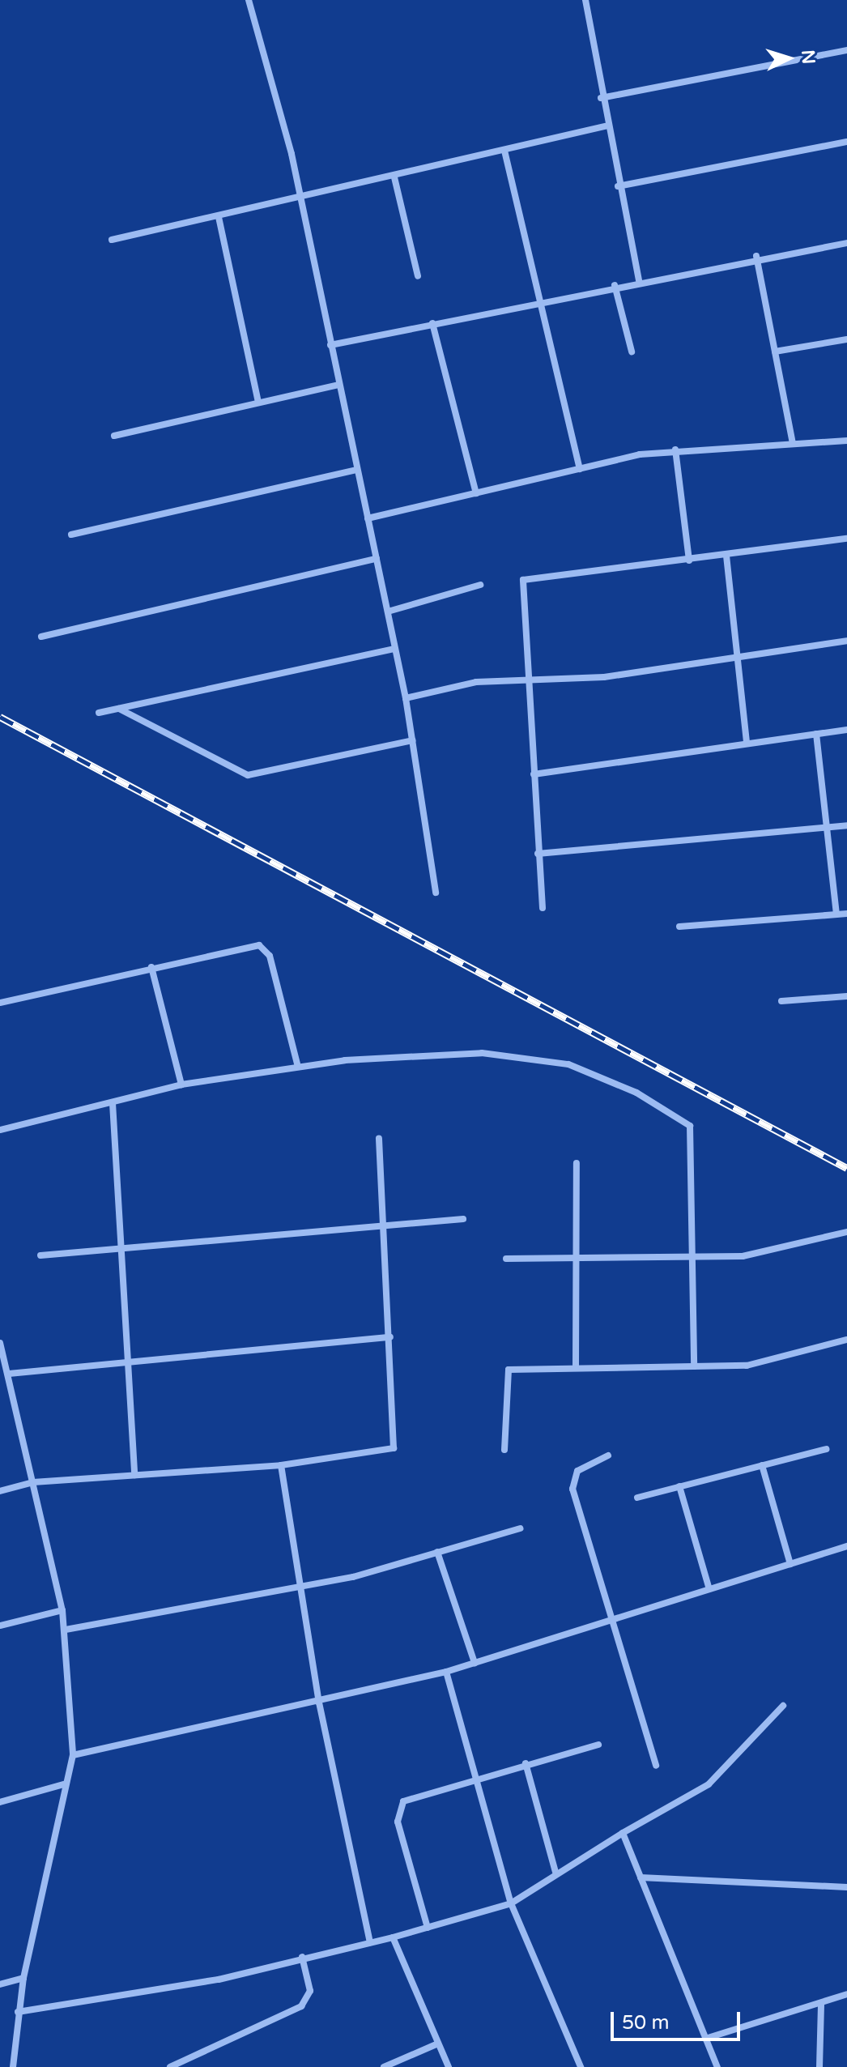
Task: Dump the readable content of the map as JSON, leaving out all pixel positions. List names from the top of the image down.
{
  "scale_bar": "50 m",
  "north": "right"
}
